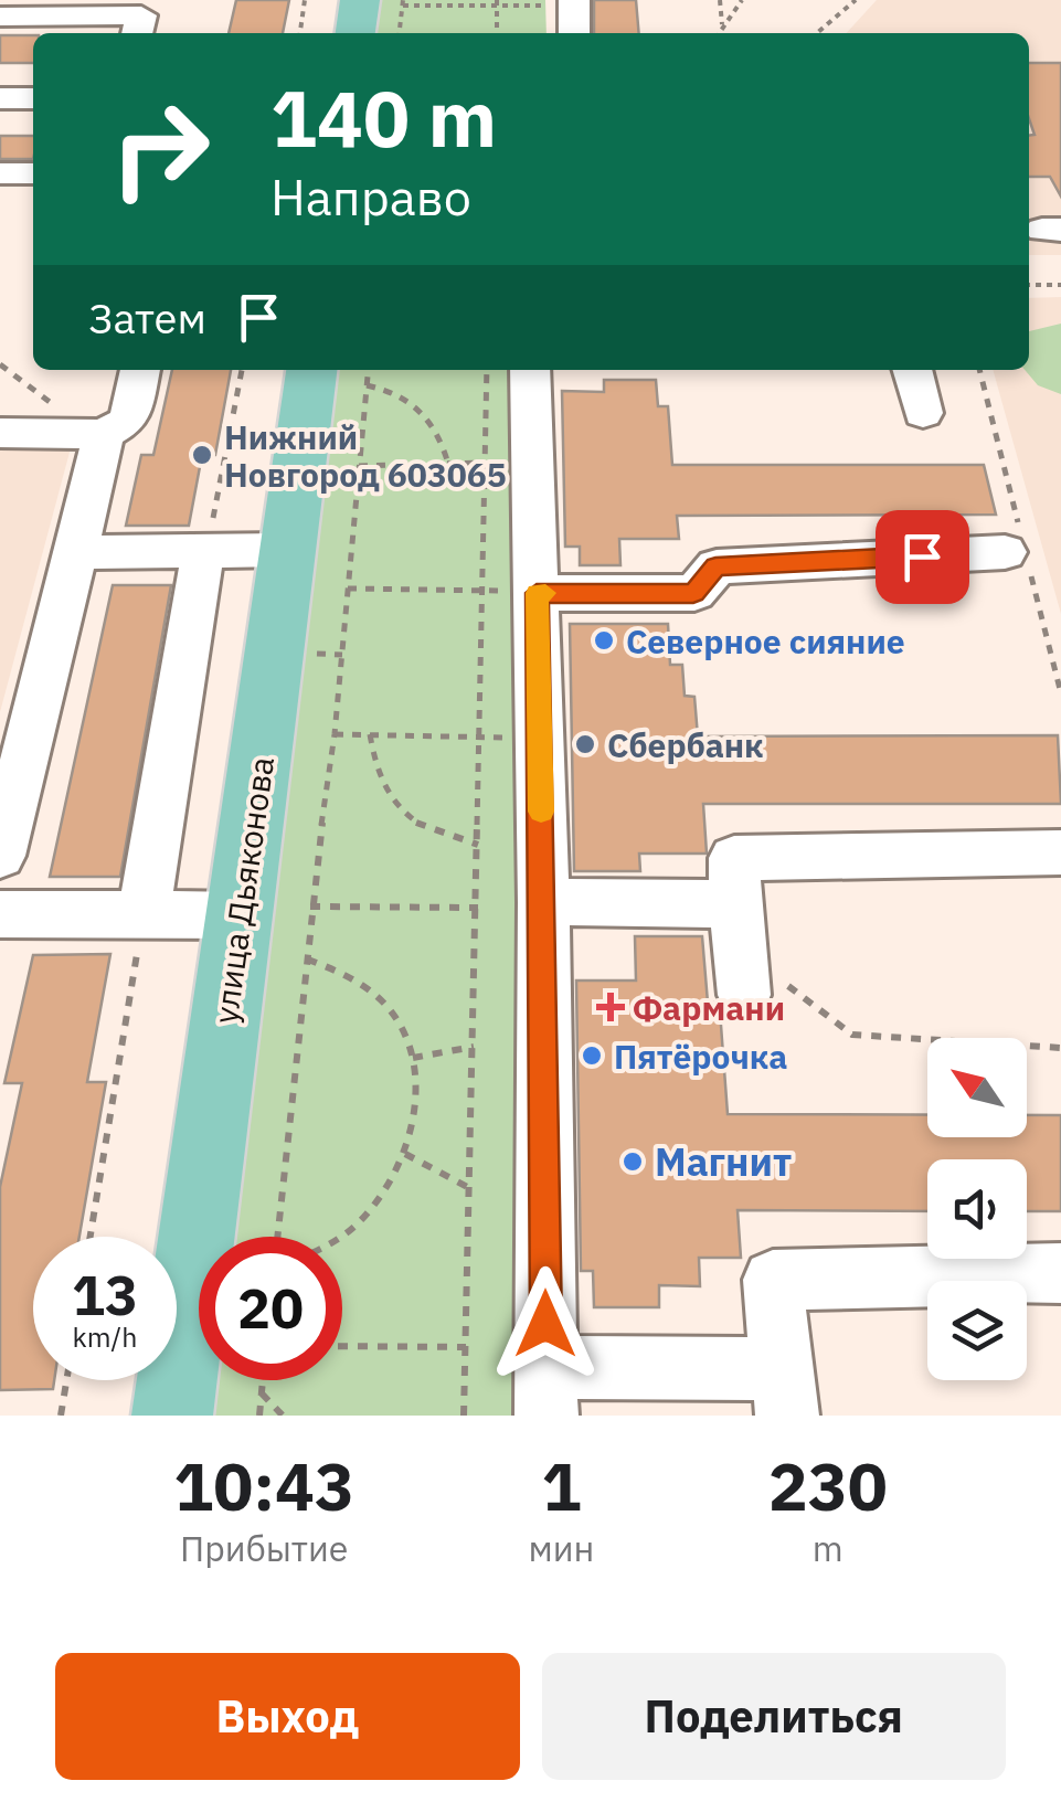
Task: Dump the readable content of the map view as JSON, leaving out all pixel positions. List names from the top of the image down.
{
  "streets": {
    "main road": ["улица Дьяконова"]
  },
  "places": {
    "other": [
      "Нижний Новгород 603065",
      "Северное сияние",
      "Сбербанк",
      "Пятёрочка",
      "Магнит"
    ],
    "health": ["Фармани"]
  },
  "north": "top left",
  "page": {
    "turn": ["140 m", "Направо"],
    "then": "Затем",
    "speed": "13 km/h",
    "limit": "20",
    "eta": [
      "10:43",
      "Прибытие",
      "1",
      "мин",
      "230",
      "m"
    ],
    "buttons": ["Выход", "Поделиться"]
  }
}
